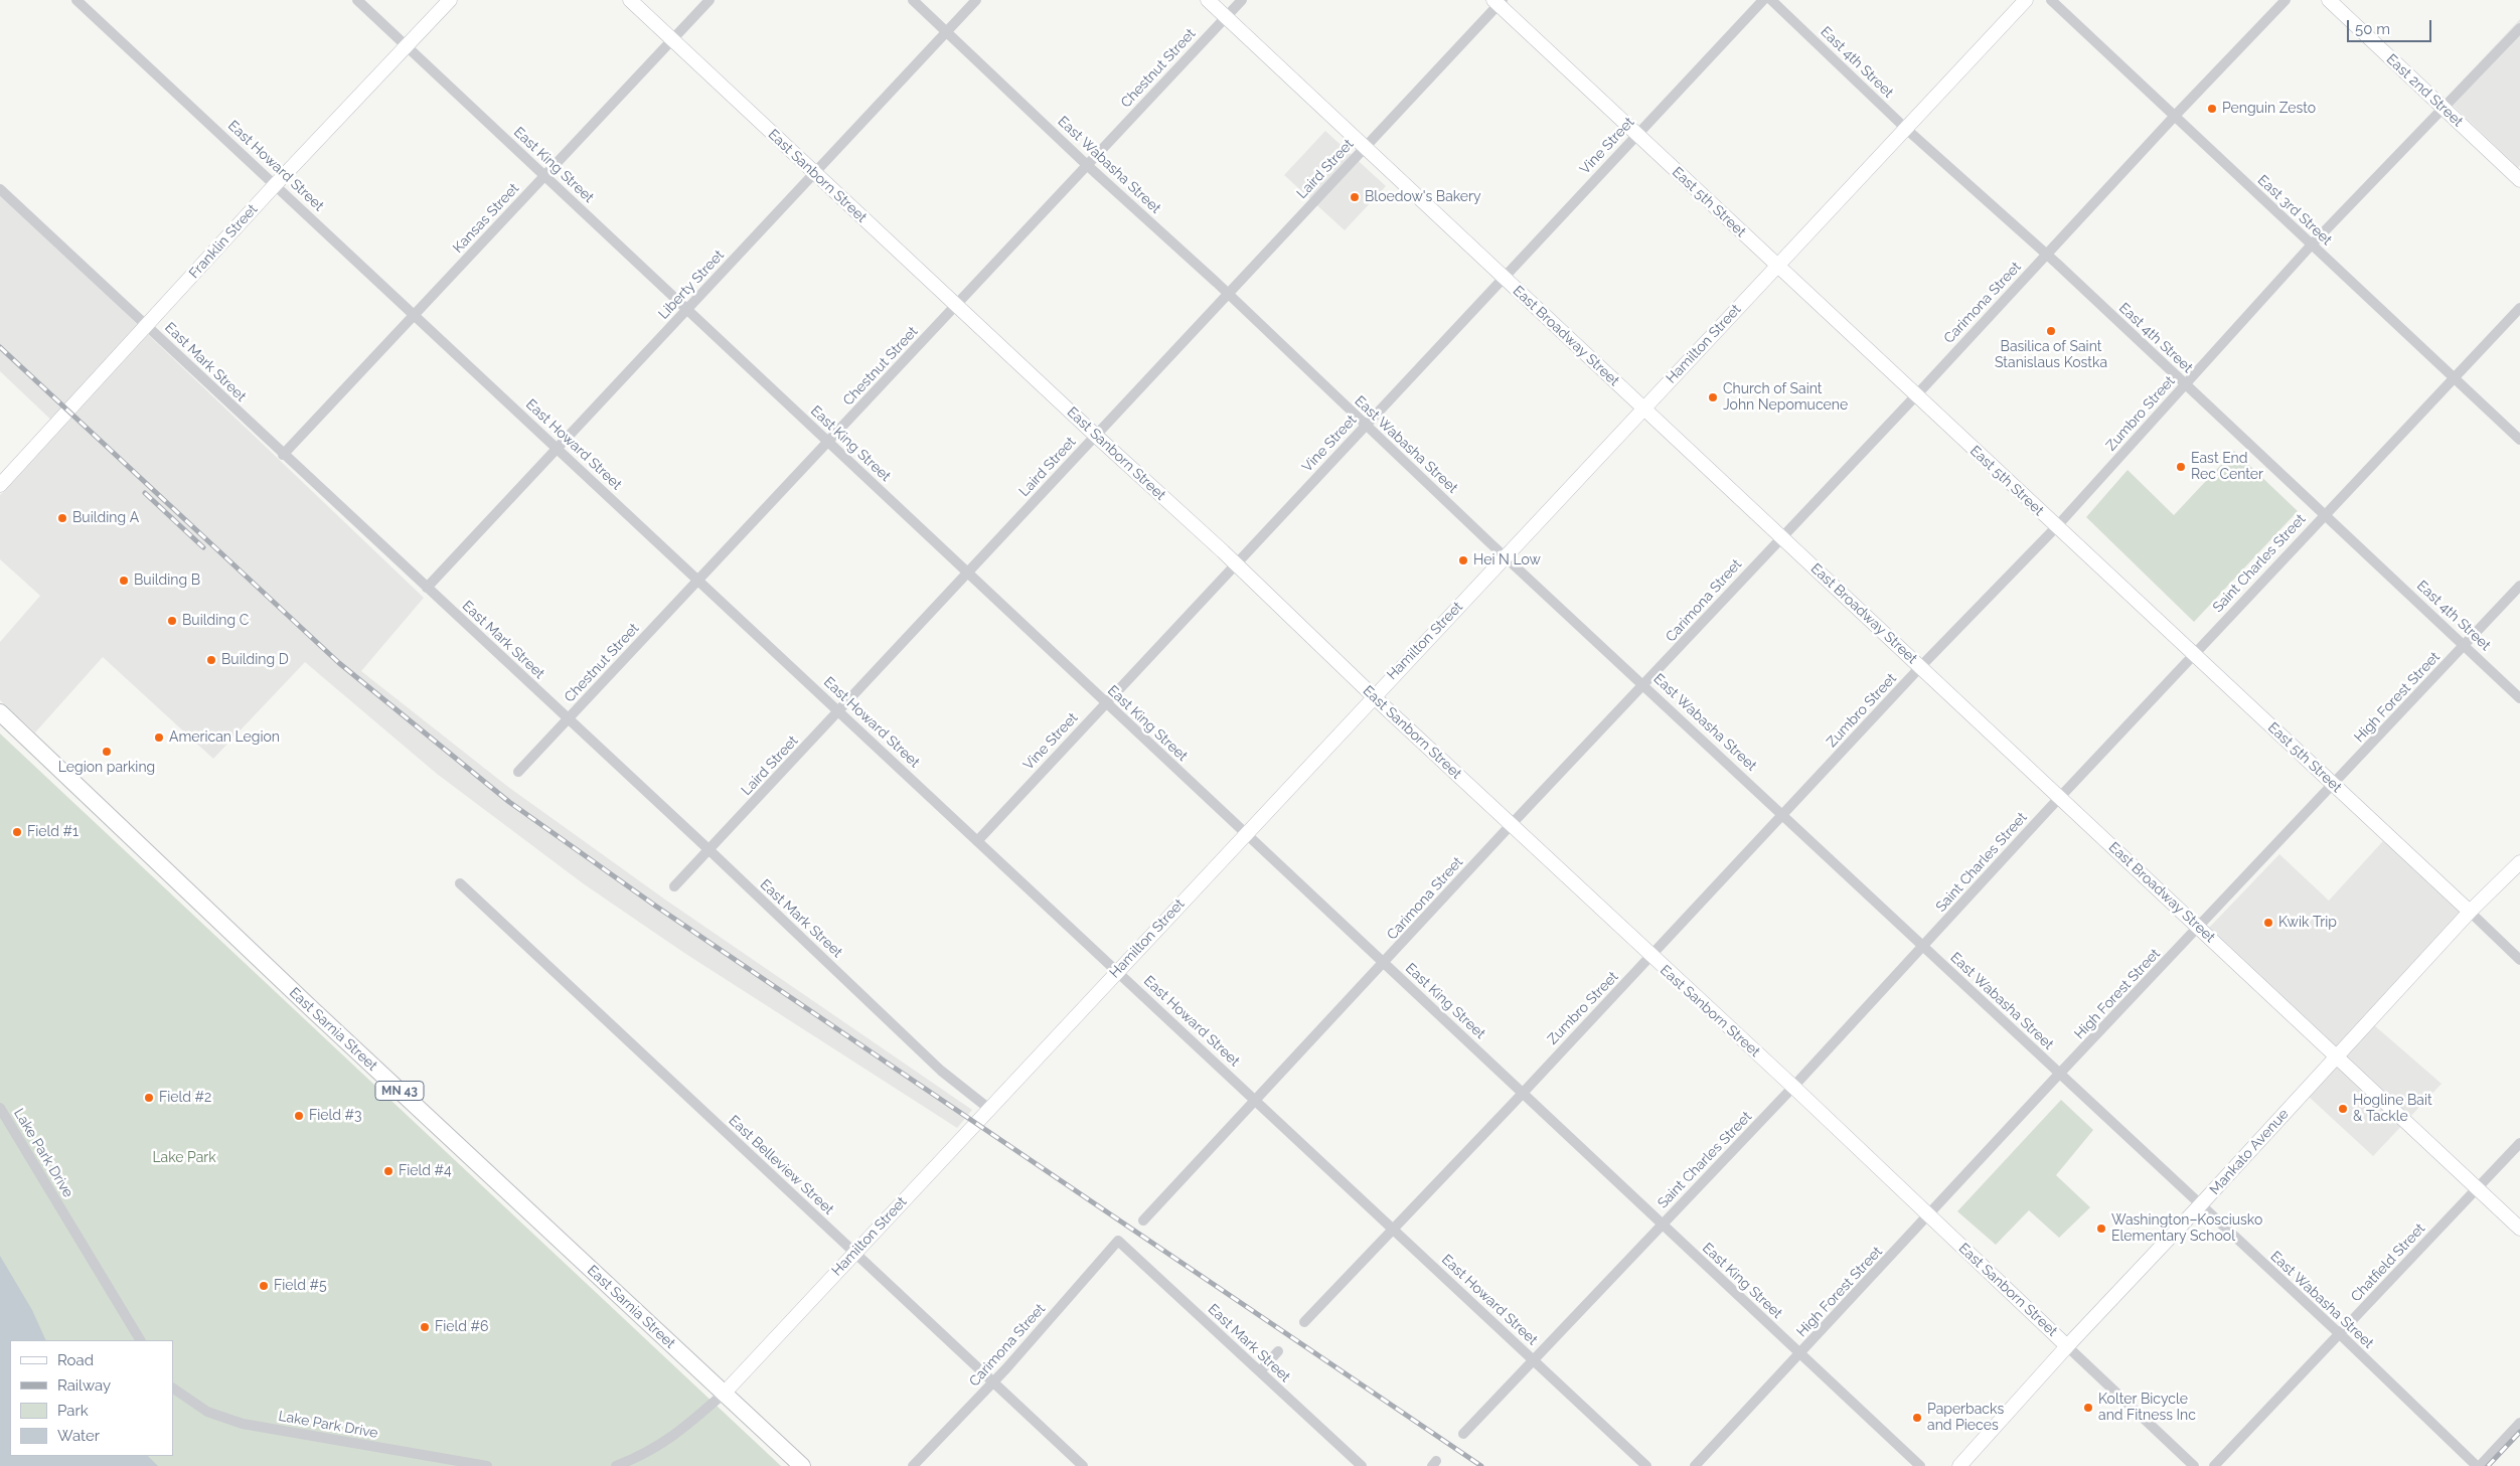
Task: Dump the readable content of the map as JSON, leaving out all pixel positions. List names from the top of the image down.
{
  "streets": {
    "main road": ["East Sarnia Street", "MN 43"],
    "street": [
      "East 4th Street",
      "Chestnut Street",
      "East 2nd Street",
      "Vine Street",
      "East King Street",
      "East Wabasha Street",
      "East Howard Street",
      "Laird Street",
      "East Sanborn Street",
      "East 5th Street",
      "East 3rd Street",
      "Kansas Street",
      "Franklin Street",
      "Liberty Street",
      "Carimona Street",
      "East Broadway Street",
      "Hamilton Street",
      "East Mark Street",
      "Zumbro Street",
      "Saint Charles Street",
      "High Forest Street",
      "Mankato Avenue",
      "Lake Park Drive",
      "East Belleview Street",
      "Chatfield Street"
    ]
  },
  "crossings": [
    ["East 4th Street", "Carimona Street"],
    ["East 4th Street", "Hamilton Street"],
    ["East 4th Street", "Zumbro Street"],
    ["East 4th Street", "Saint Charles Street"],
    ["East 4th Street", "High Forest Street"],
    ["Chestnut Street", "East King Street"],
    ["Chestnut Street", "East Wabasha Street"],
    ["Chestnut Street", "East Howard Street"],
    ["Chestnut Street", "East Sanborn Street"],
    ["Chestnut Street", "East Broadway Street"],
    ["Chestnut Street", "East Mark Street"],
    ["East 2nd Street", "Zumbro Street"],
    ["Vine Street", "East King Street"],
    ["Vine Street", "East Wabasha Street"],
    ["Vine Street", "East Howard Street"],
    ["Vine Street", "East Sanborn Street"],
    ["Vine Street", "East 5th Street"],
    ["Vine Street", "East Broadway Street"],
    ["East King Street", "Laird Street"],
    ["East King Street", "Kansas Street"],
    ["East King Street", "Franklin Street"],
    ["East King Street", "Liberty Street"],
    ["East King Street", "Carimona Street"],
    ["East King Street", "Hamilton Street"],
    ["East King Street", "Zumbro Street"],
    ["East King Street", "Saint Charles Street"],
    ["East King Street", "High Forest Street"],
    ["East Wabasha Street", "Laird Street"],
    ["East Wabasha Street", "Liberty Street"],
    ["East Wabasha Street", "Carimona Street"],
    ["East Wabasha Street", "Hamilton Street"],
    ["East Wabasha Street", "Zumbro Street"],
    ["East Wabasha Street", "Saint Charles Street"],
    ["East Wabasha Street", "High Forest Street"],
    ["East Wabasha Street", "Mankato Avenue"],
    ["East Wabasha Street", "Chatfield Street"],
    ["East Howard Street", "Laird Street"],
    ["East Howard Street", "Kansas Street"],
    ["East Howard Street", "Franklin Street"],
    ["East Howard Street", "Liberty Street"],
    ["East Howard Street", "Carimona Street"],
    ["East Howard Street", "Hamilton Street"],
    ["East Howard Street", "Zumbro Street"],
    ["East Howard Street", "Saint Charles Street"],
    ["Laird Street", "East Sanborn Street"],
    ["Laird Street", "East 5th Street"],
    ["Laird Street", "East Broadway Street"],
    ["Laird Street", "East Mark Street"],
    ["East Sanborn Street", "Kansas Street"],
    ["East Sanborn Street", "Liberty Street"],
    ["East Sanborn Street", "Carimona Street"],
    ["East Sanborn Street", "Hamilton Street"],
    ["East Sanborn Street", "Zumbro Street"],
    ["East Sanborn Street", "Saint Charles Street"],
    ["East Sanborn Street", "High Forest Street"],
    ["East Sanborn Street", "Mankato Avenue"],
    ["East 5th Street", "Carimona Street"],
    ["East 5th Street", "Hamilton Street"],
    ["East 5th Street", "Zumbro Street"],
    ["East 5th Street", "Saint Charles Street"],
    ["East 5th Street", "High Forest Street"],
    ["East 5th Street", "Mankato Avenue"],
    ["East 3rd Street", "Carimona Street"],
    ["East 3rd Street", "Zumbro Street"],
    ["East 3rd Street", "Saint Charles Street"],
    ["Kansas Street", "East Mark Street"],
    ["Franklin Street", "East Mark Street"],
    ["Liberty Street", "East Mark Street"],
    ["Carimona Street", "East Broadway Street"],
    ["Carimona Street", "East Mark Street"],
    ["Carimona Street", "East Belleview Street"],
    ["East Broadway Street", "Hamilton Street"],
    ["East Broadway Street", "Zumbro Street"],
    ["East Broadway Street", "Saint Charles Street"],
    ["East Broadway Street", "High Forest Street"],
    ["East Broadway Street", "Mankato Avenue"],
    ["East Broadway Street", "Chatfield Street"],
    ["Hamilton Street", "East Mark Street"],
    ["Hamilton Street", "East Sarnia Street"],
    ["Hamilton Street", "East Belleview Street"]
  ],
  "parks": ["Lake Park"],
  "places": [
    "Penguin Zesto",
    "Bloedow's Bakery",
    "Basilica of Saint Stanislaus Kostka",
    "Church of Saint John Nepomucene",
    "East End Rec Center",
    "Building A",
    "Hei N Low",
    "Building B",
    "Building C",
    "Building D",
    "American Legion",
    "Legion parking",
    "Field #1",
    "Kwik Trip",
    "Field #2",
    "Hogline Bait & Tackle",
    "Field #3",
    "Field #4",
    "Washington–Kosciusko Elementary School",
    "Field #5",
    "Field #6",
    "Kolter Bicycle and Fitness Inc",
    "Paperbacks and Pieces"
  ],
  "legend": [
    "Road",
    "Railway",
    "Park",
    "Water"
  ],
  "scale_bar": "50 m"
}
